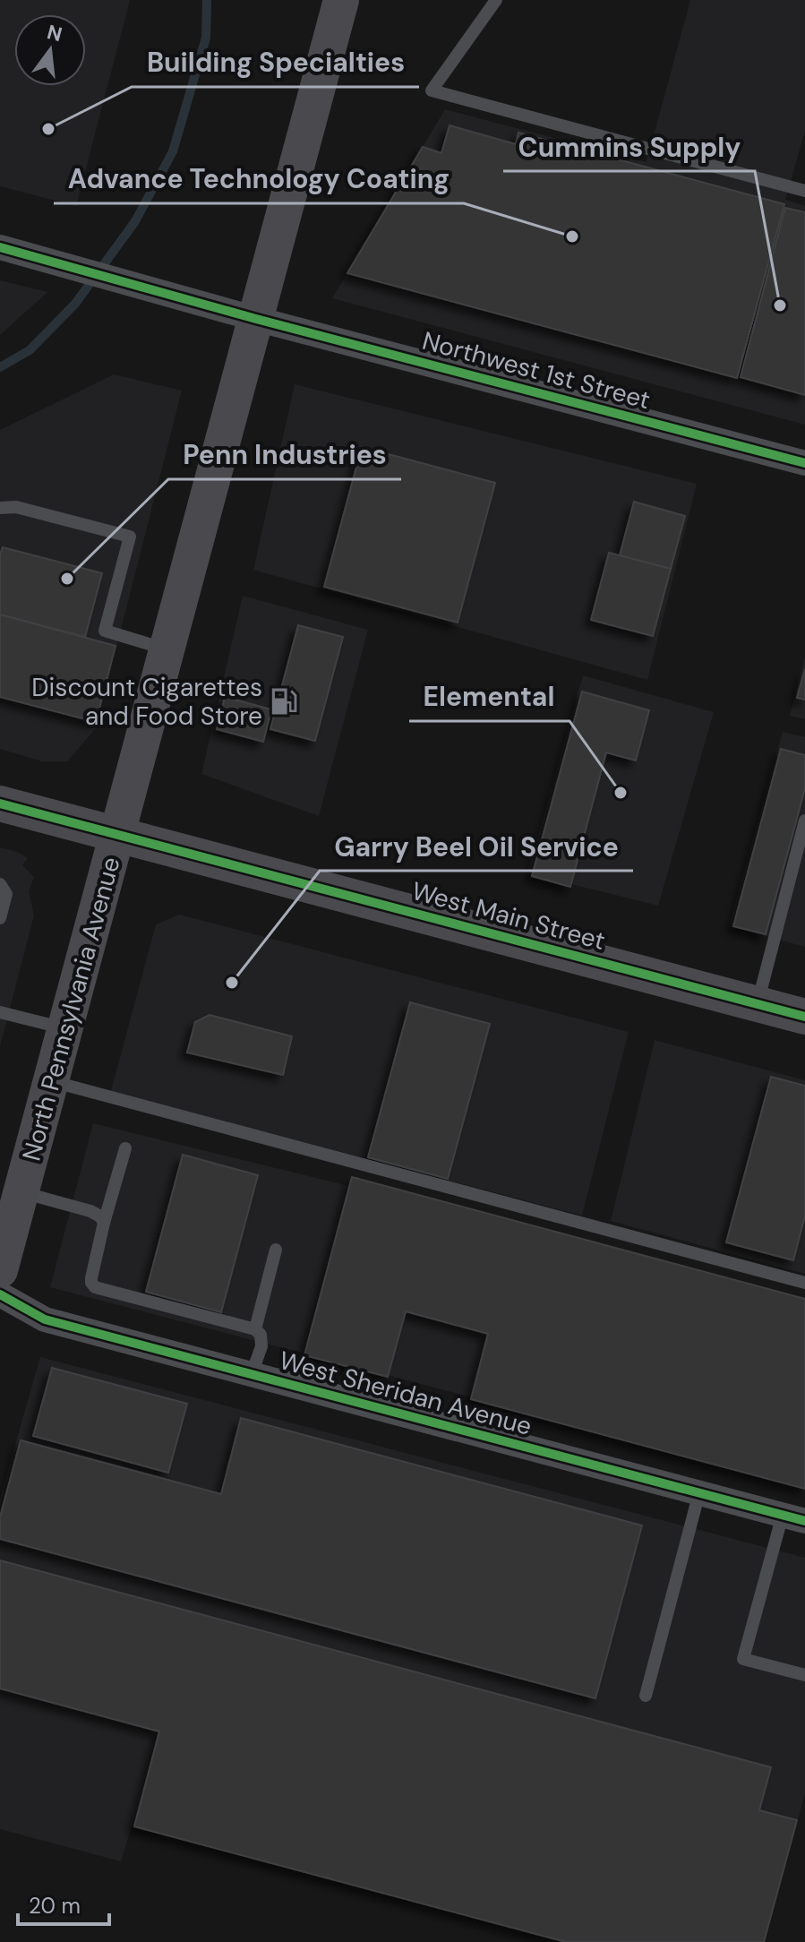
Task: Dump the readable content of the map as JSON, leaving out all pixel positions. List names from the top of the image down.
{
  "streets": {
    "main road": ["West Main Street", "North Pennsylvania Avenue"],
    "street": ["Northwest 1st Street", "West Sheridan Avenue"]
  },
  "crossings": [
    ["Northwest 1st Street", "North Pennsylvania Avenue"],
    ["West Main Street", "North Pennsylvania Avenue"]
  ],
  "places": {
    "other": [
      "Building Specialties",
      "Advance Technology Coating",
      "Cummins Supply",
      "Penn Industries",
      "Elemental",
      "Garry Beel Oil Service"
    ],
    "fuel station": ["Discount Cigarettes and Food Store"]
  },
  "scale_bar": "20 m",
  "north": "top"
}
